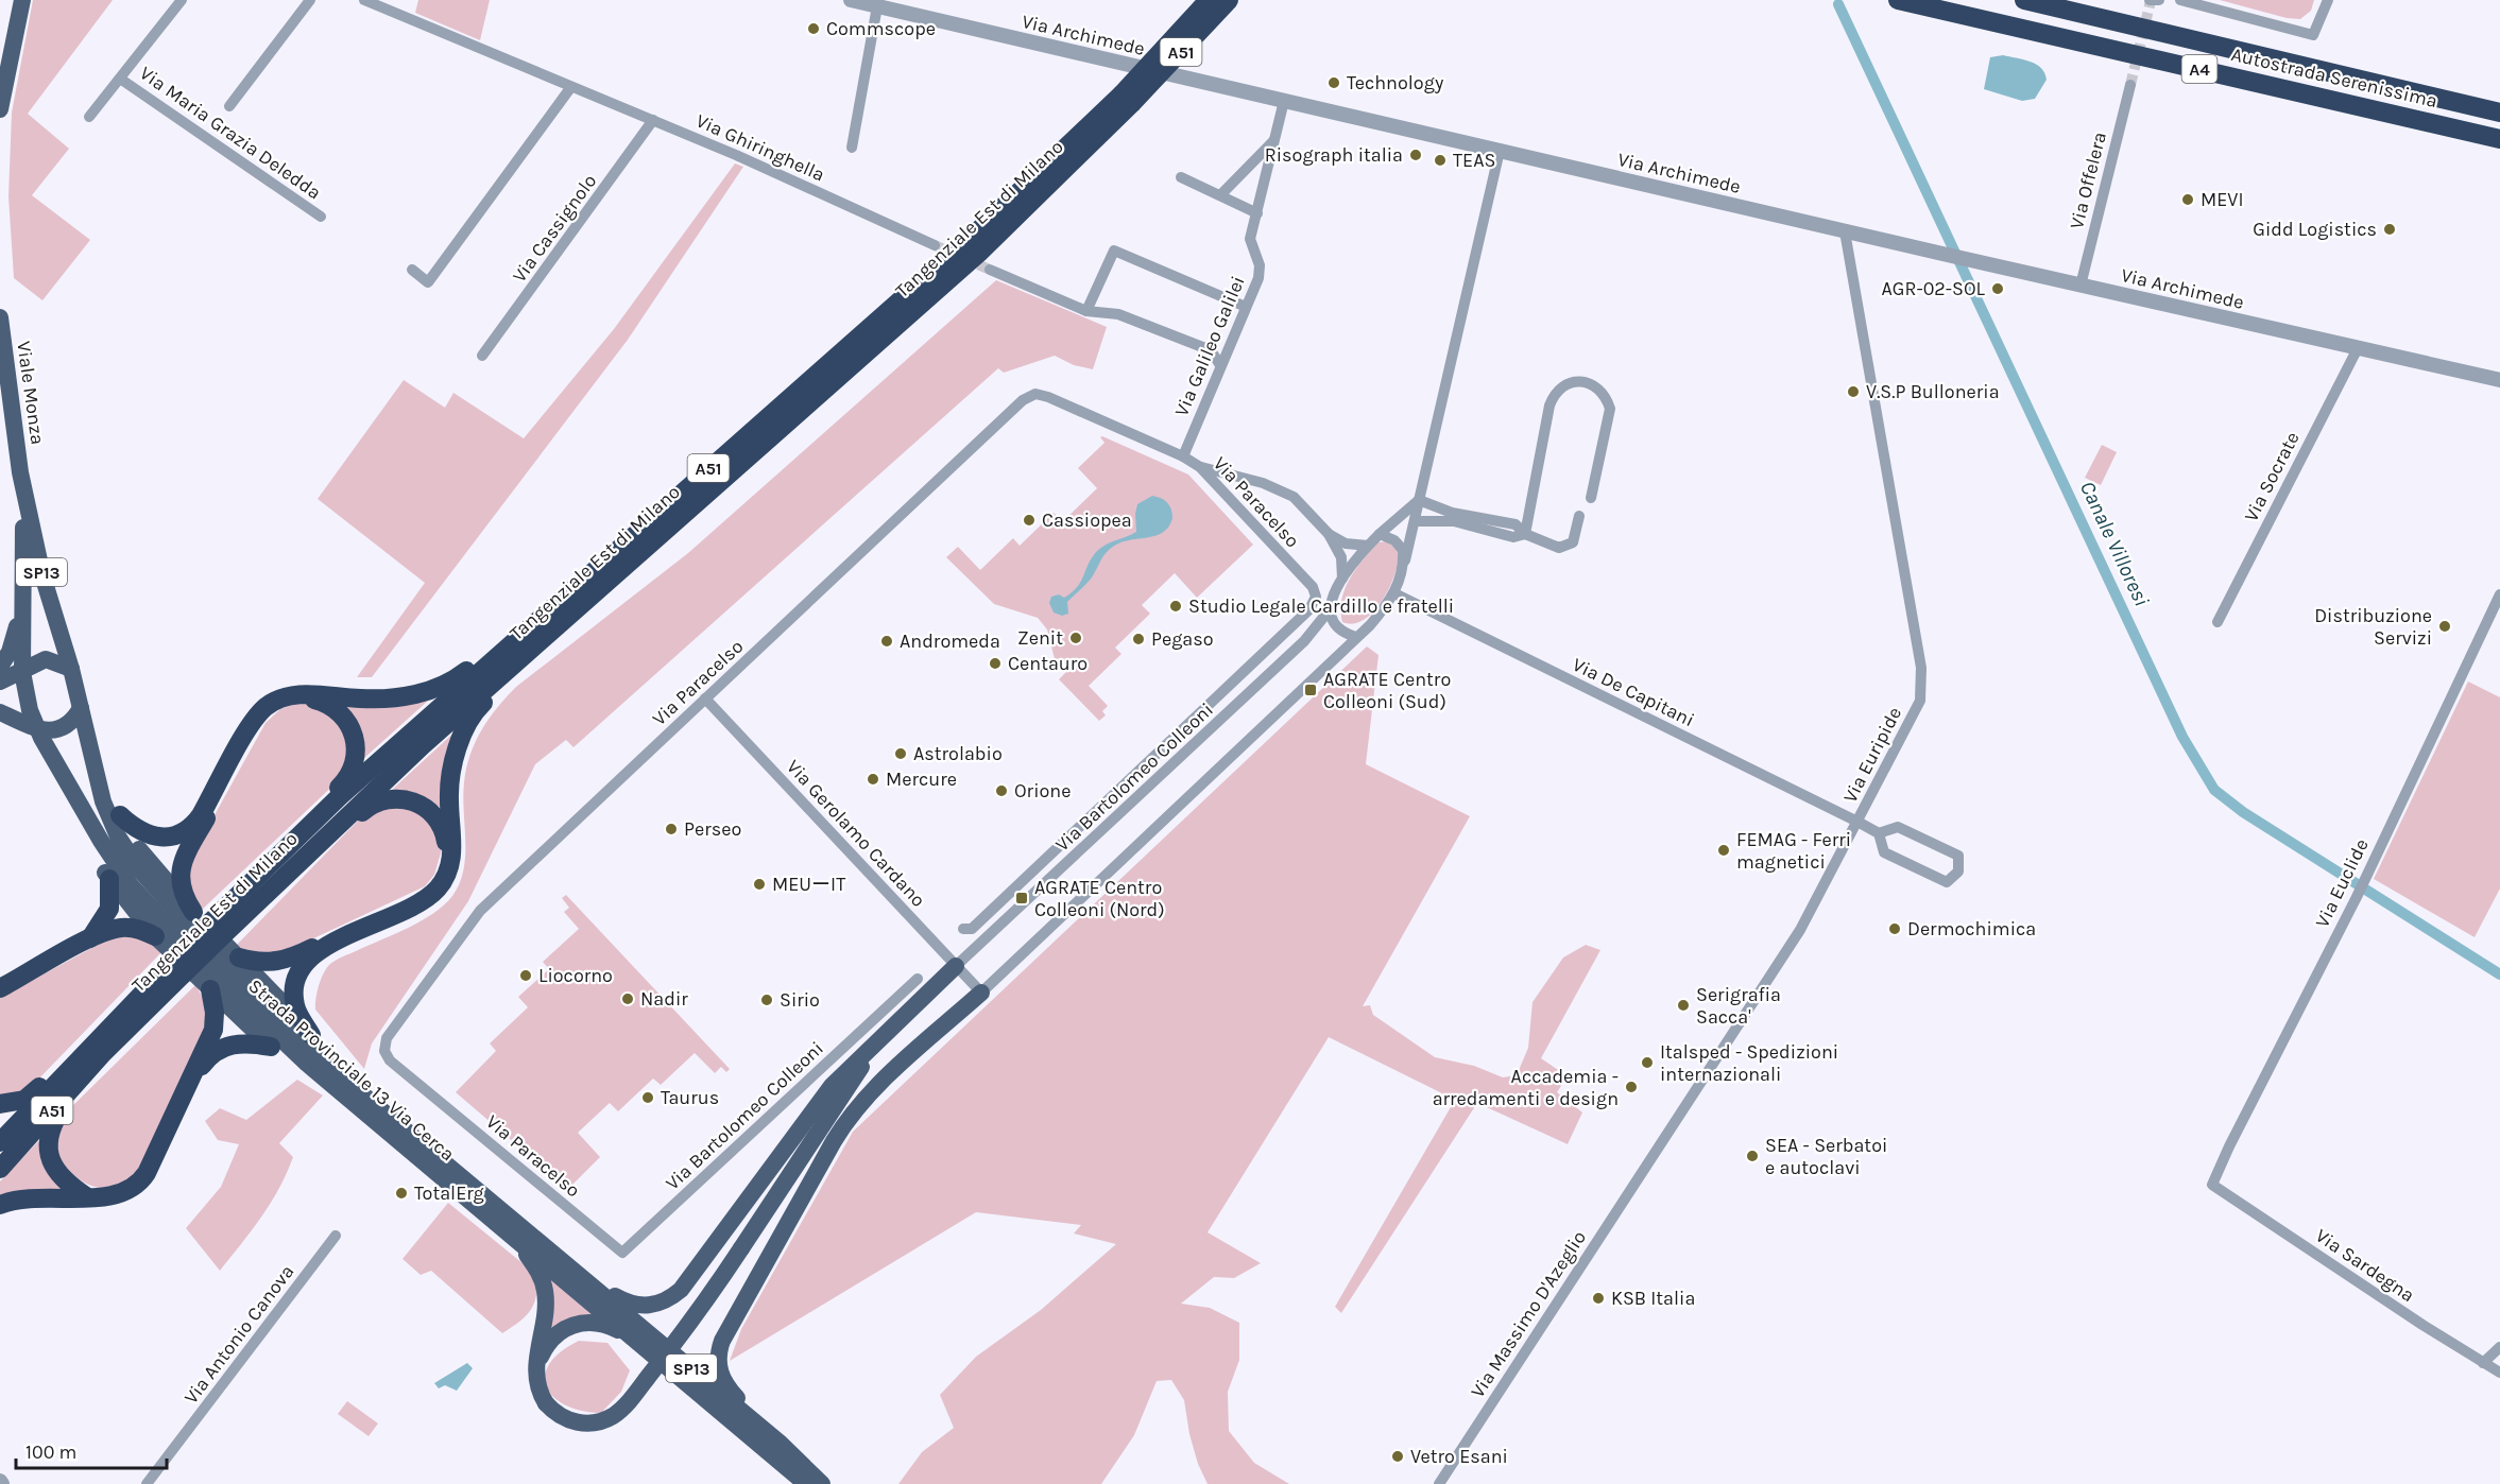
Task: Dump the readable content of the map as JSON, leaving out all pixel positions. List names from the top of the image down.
{
  "streets": {
    "highway": [
      "A51",
      "A4",
      "Autostrada Serenissima",
      "Tangenziale Est di Milano"
    ],
    "main road": ["Viale Monza", "SP13", "Strada Provinciale 13 Via Cerca"],
    "street": [
      "Via Archimede",
      "Via Maria Grazia Deledda",
      "Via Ghiringhella",
      "Via Offelera",
      "Via Cassignolo",
      "Via Galileo Galilei",
      "Via Socrate",
      "Via Paracelso",
      "Via De Capitani",
      "Via Euripide",
      "Via Bartolomeo Colleoni",
      "Via Gerolamo Cardano",
      "Via Euclide",
      "Via Sardegna",
      "Via Massimo D'Azeglio",
      "Via Antonio Canova"
    ]
  },
  "crossings": [
    ["Via Archimede", "Via Offelera"],
    ["Via Archimede", "Via Galileo Galilei"],
    ["Via Archimede", "Via Socrate"],
    ["Via Archimede", "Via Euripide"],
    ["Via Ghiringhella", "Via Cassignolo"],
    ["Via Galileo Galilei", "Via Paracelso"],
    ["Viale Monza", "Strada Provinciale 13 Via Cerca"],
    ["Via Paracelso", "Via Bartolomeo Colleoni"],
    ["Via Paracelso", "Via Gerolamo Cardano"],
    ["Via De Capitani", "Via Euripide"],
    ["Via Euripide", "Via Massimo D'Azeglio"],
    ["Via Bartolomeo Colleoni", "Via Gerolamo Cardano"],
    ["Via Euclide", "Via Sardegna"]
  ],
  "water": ["Canale Villoresi"],
  "places": {
    "other": [
      "Commscope",
      "Technology",
      "Risograph italia",
      "TEAS",
      "MEVI",
      "Gidd Logistics",
      "AGR-02-SOL",
      "V.S.P Bulloneria",
      "Cassiopea",
      "Studio Legale Cardillo e fratelli",
      "Distribuzione Servizi",
      "Zenit",
      "Pegaso",
      "Andromeda",
      "Centauro",
      "Astrolabio",
      "Mercure",
      "Orione",
      "Perseo",
      "FEMAG - Ferri magnetici",
      "MEUーIT",
      "Dermochimica",
      "Liocorno",
      "Nadir",
      "Sirio",
      "Serigrafia Sacca'",
      "Italsped - Spedizioni internazionali",
      "Accademia - arredamenti e design",
      "Taurus",
      "SEA - Serbatoi e autoclavi",
      "TotalErg",
      "KSB Italia",
      "Vetro Esani"
    ],
    "transit": ["AGRATE Centro Colleoni (Sud)", "AGRATE Centro Colleoni (Nord)"]
  },
  "scale_bar": "100 m"
}
